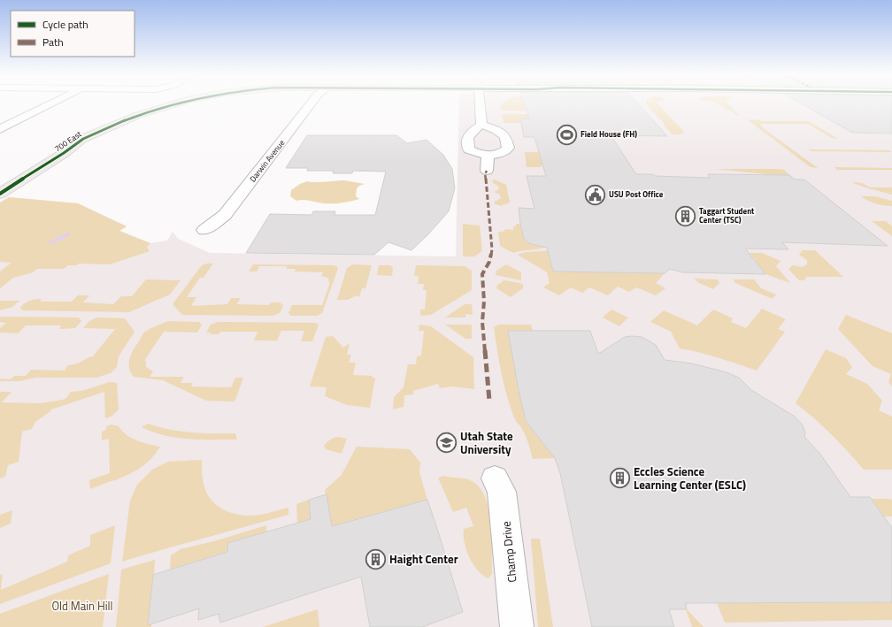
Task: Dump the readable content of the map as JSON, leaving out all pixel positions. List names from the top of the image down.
{
  "streets": {
    "main road": ["700 East"],
    "street": ["Darwin Avenue", "Champ Drive"]
  },
  "parks": ["Old Main Hill"],
  "places": {
    "sports": ["Field House (FH)"],
    "public building": ["USU Post Office"],
    "building": ["Taggart Student Center (TSC)", "Eccles Science Learning Center (ESLC)", "Haight Center"],
    "school or university": ["Utah State University"]
  },
  "legend": ["Cycle path", "Path"]
}
